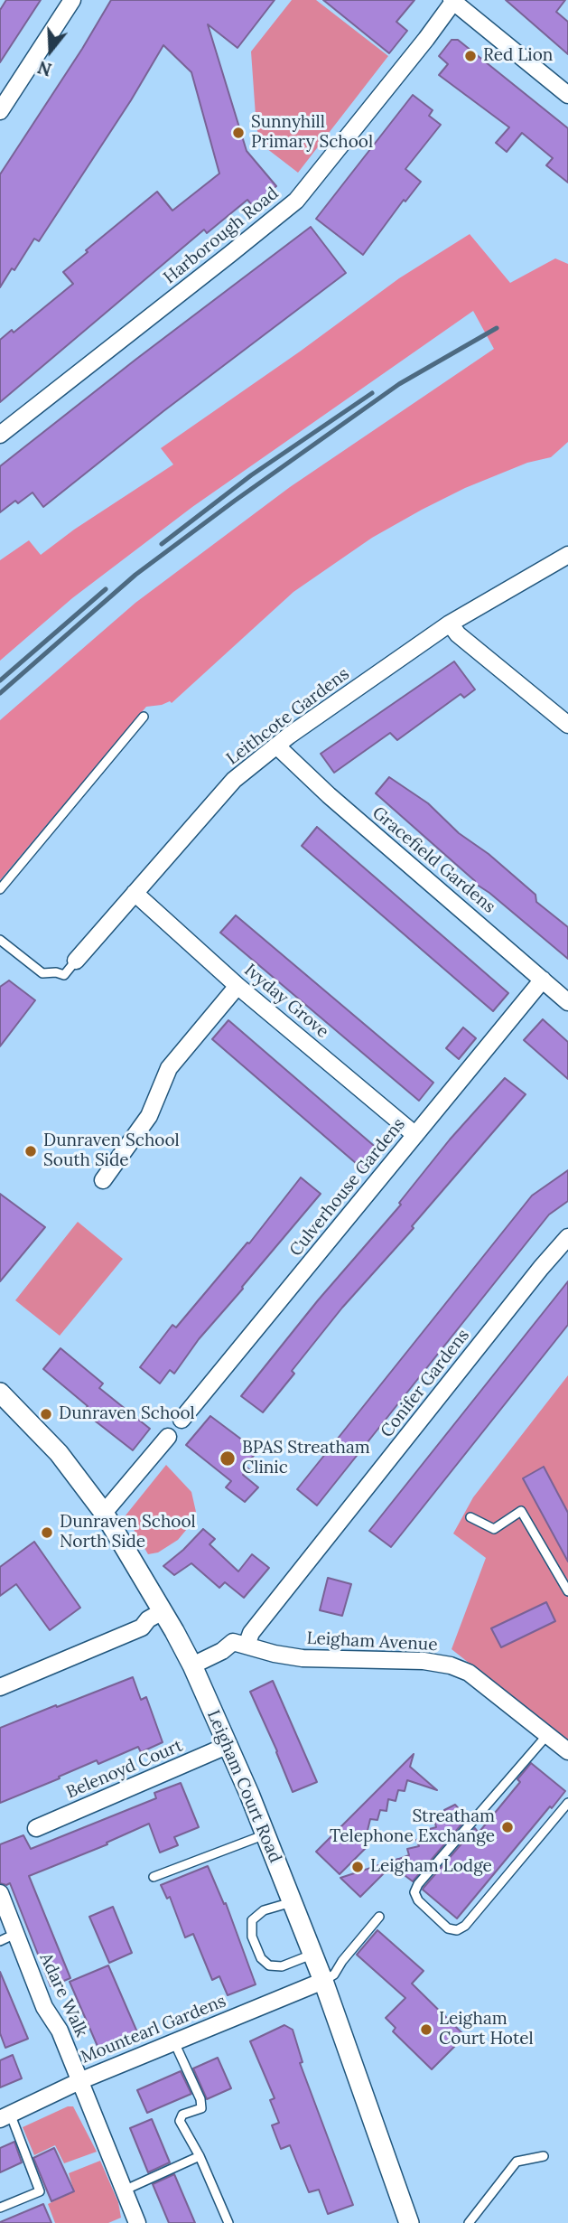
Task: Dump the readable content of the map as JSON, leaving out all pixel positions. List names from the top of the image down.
{
  "streets": {
    "street": [
      "Harborough Road",
      "Leithcote Gardens",
      "Gracefield Gardens",
      "Ivyday Grove",
      "Culverhouse Gardens",
      "Conifer Gardens",
      "Leigham Avenue",
      "Belenoyd Court",
      "Leigham Court Road",
      "Adare Walk",
      "Mountearl Gardens"
    ]
  },
  "crossings": [
    ["Leithcote Gardens", "Gracefield Gardens"],
    ["Leithcote Gardens", "Ivyday Grove"],
    ["Gracefield Gardens", "Culverhouse Gardens"],
    ["Ivyday Grove", "Culverhouse Gardens"],
    ["Conifer Gardens", "Leigham Avenue"],
    ["Belenoyd Court", "Leigham Court Road"],
    ["Leigham Court Road", "Mountearl Gardens"],
    ["Adare Walk", "Mountearl Gardens"]
  ],
  "places": [
    "Red Lion",
    "Sunnyhill Primary School",
    "Dunraven School South Side",
    "Dunraven School",
    "BPAS Streatham Clinic",
    "Dunraven School North Side",
    "Streatham Telephone Exchange",
    "Leigham Lodge",
    "Leigham Court Hotel"
  ],
  "north": "bottom"
}
